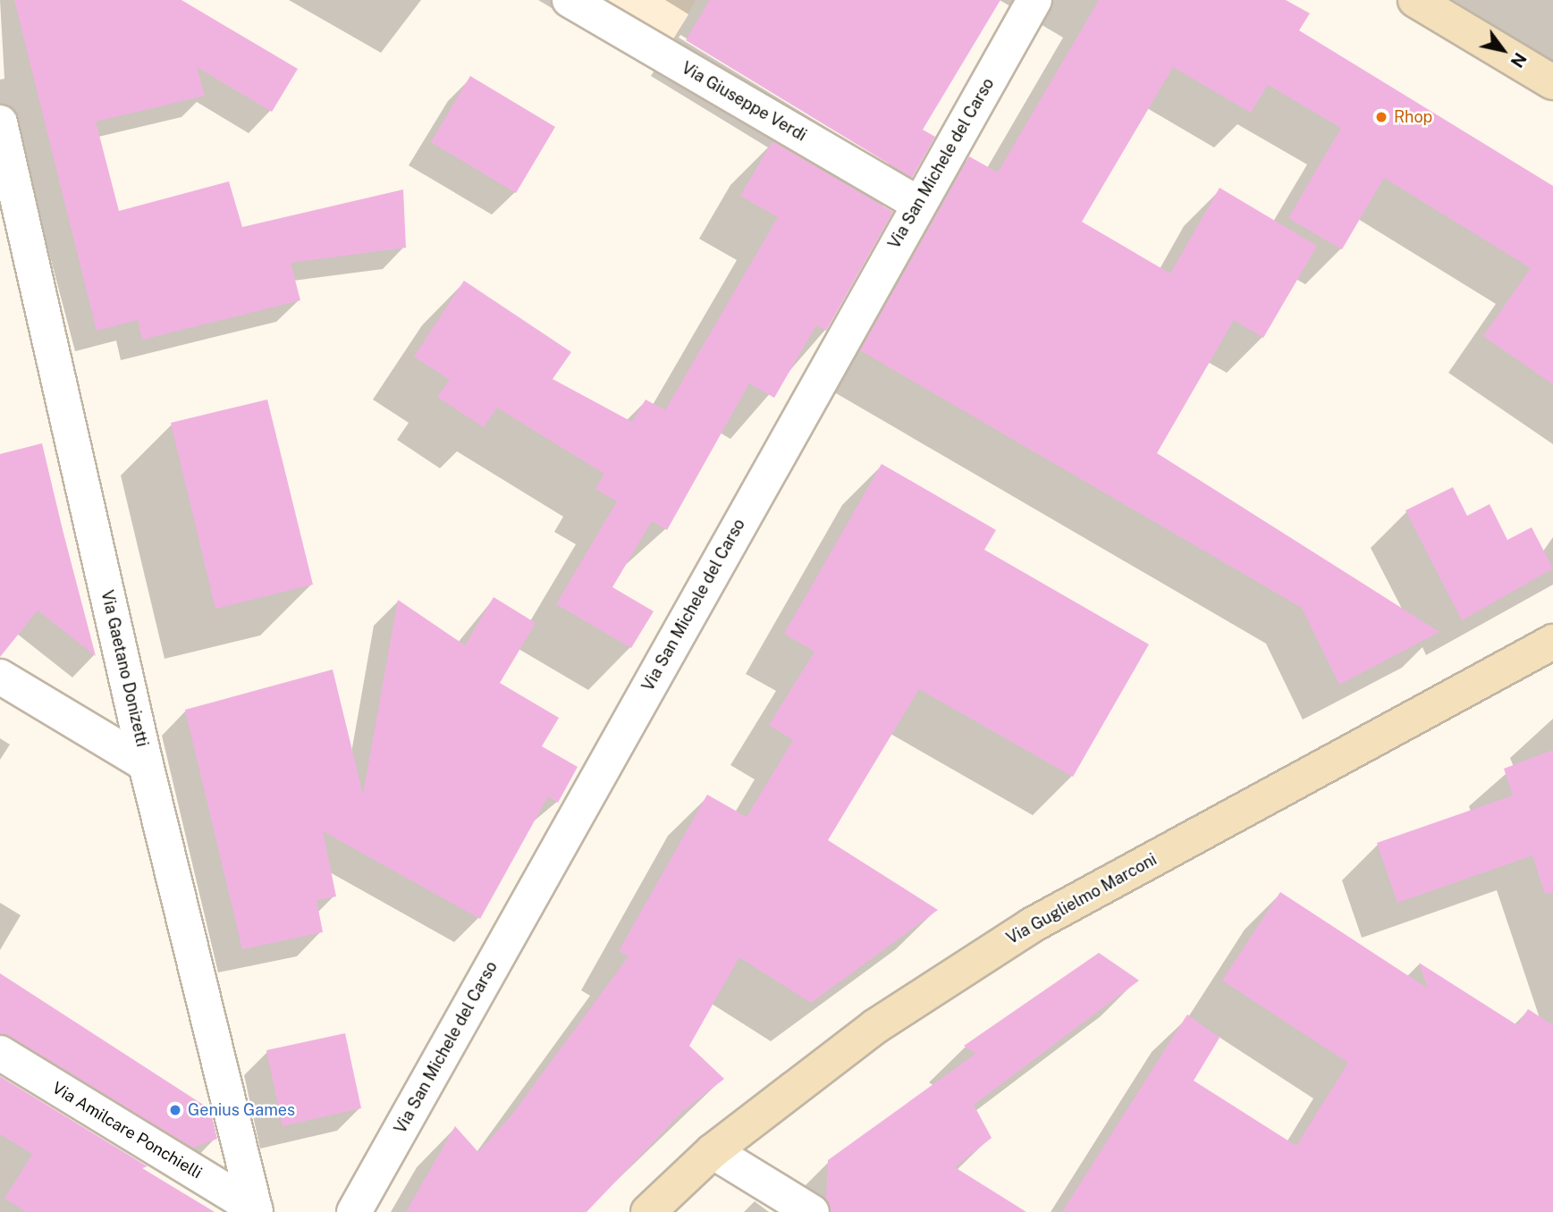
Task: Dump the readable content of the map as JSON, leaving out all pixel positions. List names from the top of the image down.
{
  "streets": {
    "street": [
      "Via Giuseppe Verdi",
      "Via San Michele del Carso",
      "Via Gaetano Donizetti",
      "Via Guglielmo Marconi",
      "Via Amilcare Ponchielli"
    ]
  },
  "crossings": [
    ["Via Giuseppe Verdi", "Via San Michele del Carso"],
    ["Via Gaetano Donizetti", "Via Amilcare Ponchielli"]
  ],
  "places": ["Rhop", "Genius Games"],
  "north": "bottom right"
}
